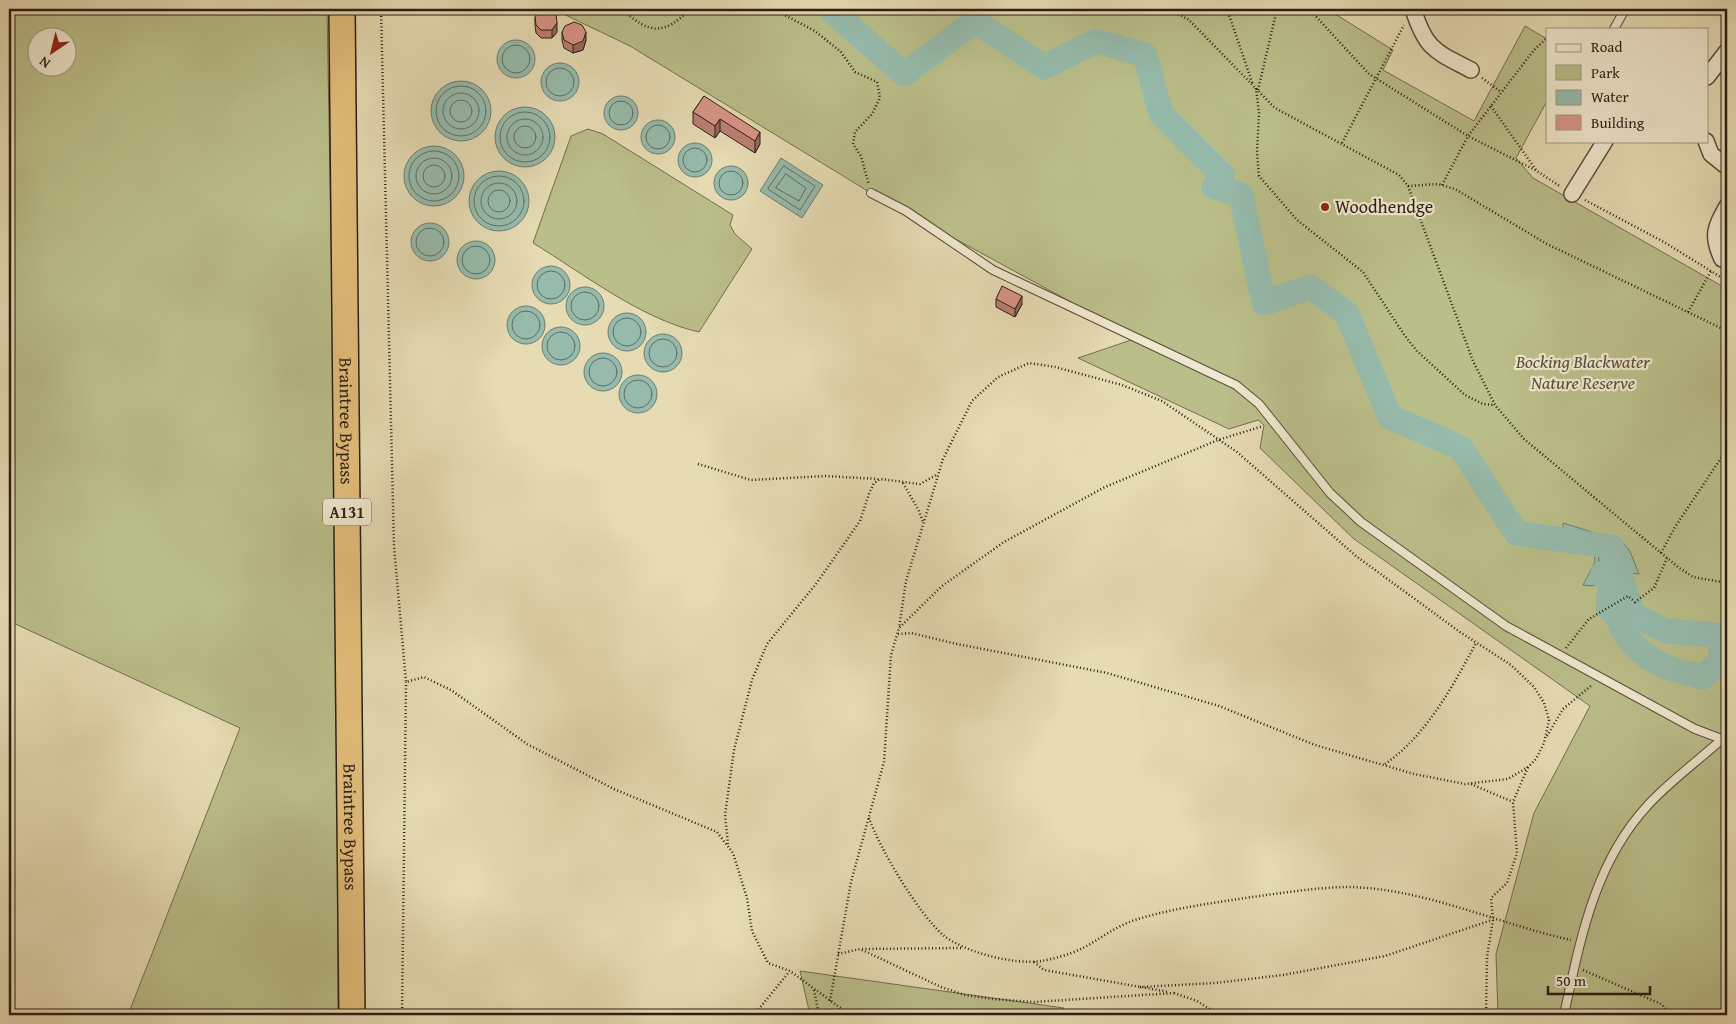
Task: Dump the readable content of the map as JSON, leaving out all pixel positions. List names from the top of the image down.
{
  "streets": {
    "highway": ["Braintree Bypass", "A131"]
  },
  "parks": ["Bocking Blackwater Nature Reserve"],
  "places": ["Woodhendge"],
  "legend": [
    "Road",
    "Park",
    "Water",
    "Building"
  ],
  "scale_bar": "50 m",
  "north": "bottom left"
}
